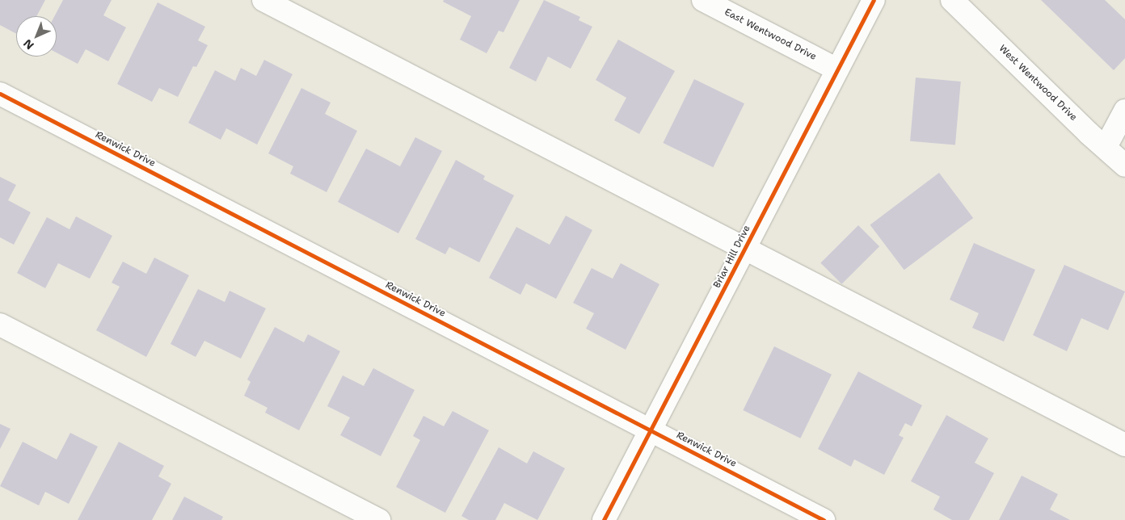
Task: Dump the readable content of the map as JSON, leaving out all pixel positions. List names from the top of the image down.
{
  "streets": {
    "street": [
      "East Wentwood Drive",
      "West Wentwood Drive",
      "Renwick Drive",
      "Briar Hill Drive"
    ]
  },
  "crossings": [
    ["East Wentwood Drive", "Briar Hill Drive"],
    ["Renwick Drive", "Briar Hill Drive"]
  ],
  "north": "bottom left"
}
